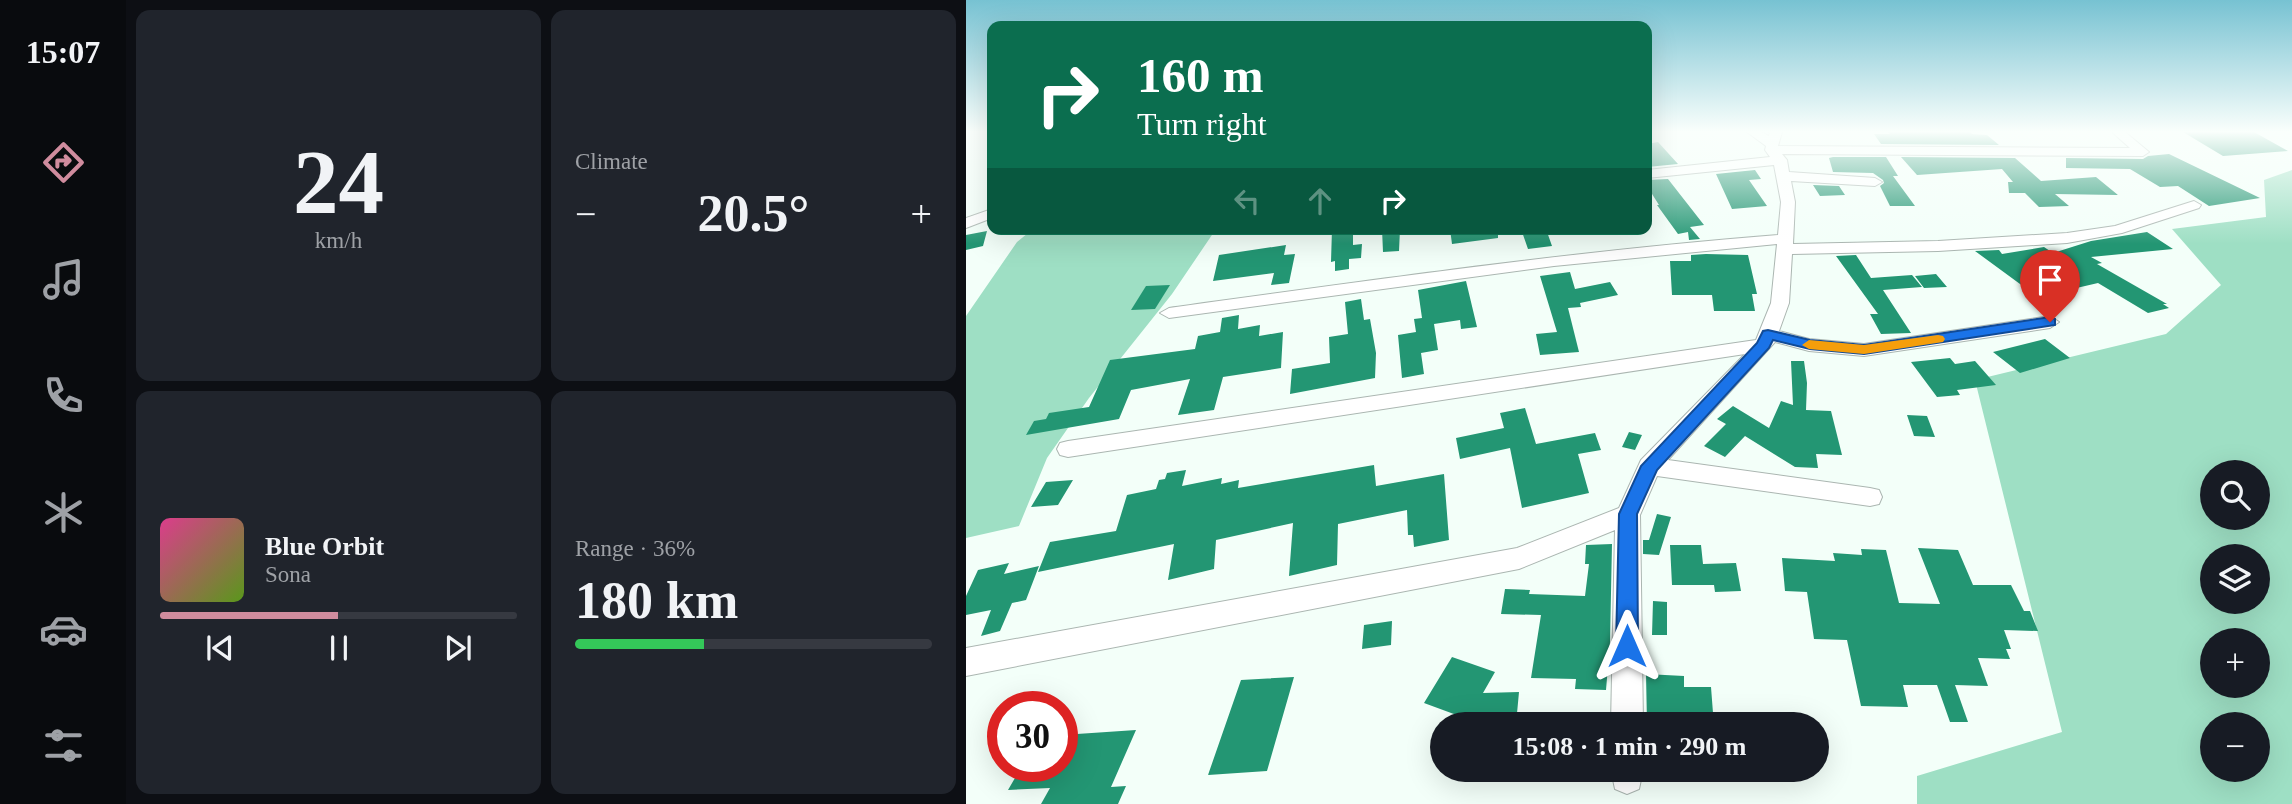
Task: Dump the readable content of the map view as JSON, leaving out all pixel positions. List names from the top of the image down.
{
  "page": {
    "tabs": "15:07",
    "tile": [
      ["24", "km/h"],
      "Climate",
      ["Range · 36%", "180 km"]
    ],
    "turn": ["160 m", "Turn right"],
    "heat": ["−", "20.5°", "+"],
    "map_buttons": ["+", "−"],
    "song": ["Blue Orbit", "Sona"],
    "limit": "30",
    "trip": "15:08 · 1 min · 290 m"
  }
}
